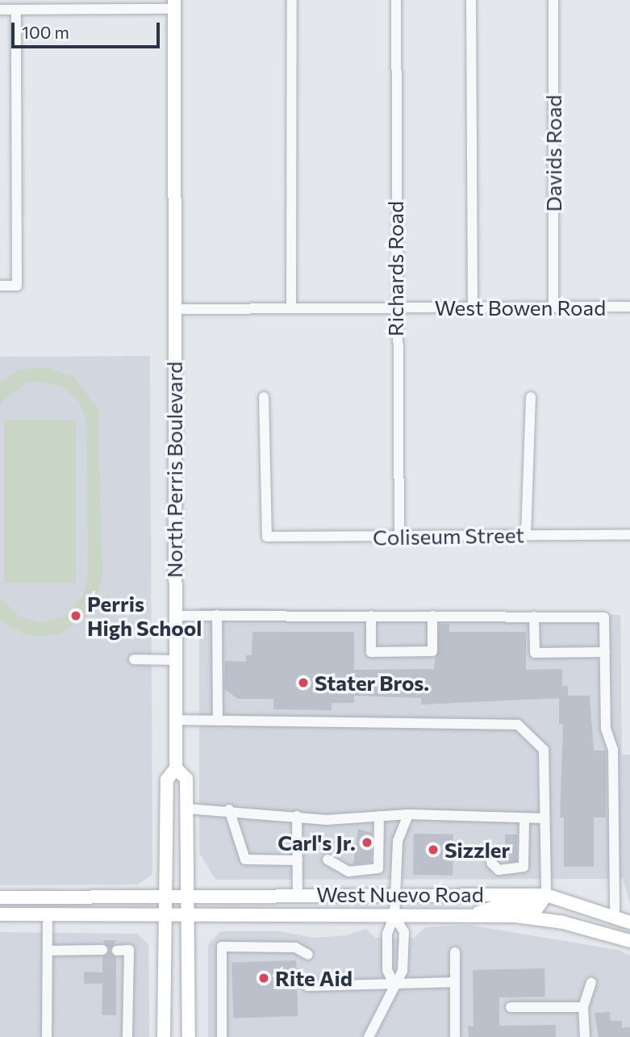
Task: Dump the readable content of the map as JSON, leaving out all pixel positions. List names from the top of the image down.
{
  "streets": {
    "main road": ["North Perris Boulevard", "West Nuevo Road"],
    "street": [
      "Davids Road",
      "Richards Road",
      "West Bowen Road",
      "Coliseum Street"
    ]
  },
  "crossings": [
    ["Davids Road", "West Bowen Road"],
    ["Richards Road", "West Bowen Road"],
    ["Richards Road", "Coliseum Street"],
    ["West Bowen Road", "North Perris Boulevard"],
    ["North Perris Boulevard", "West Nuevo Road"]
  ],
  "places": [
    "Perris High School",
    "Stater Bros.",
    "Carl's Jr.",
    "Sizzler",
    "Rite Aid"
  ],
  "scale_bar": "100 m"
}
